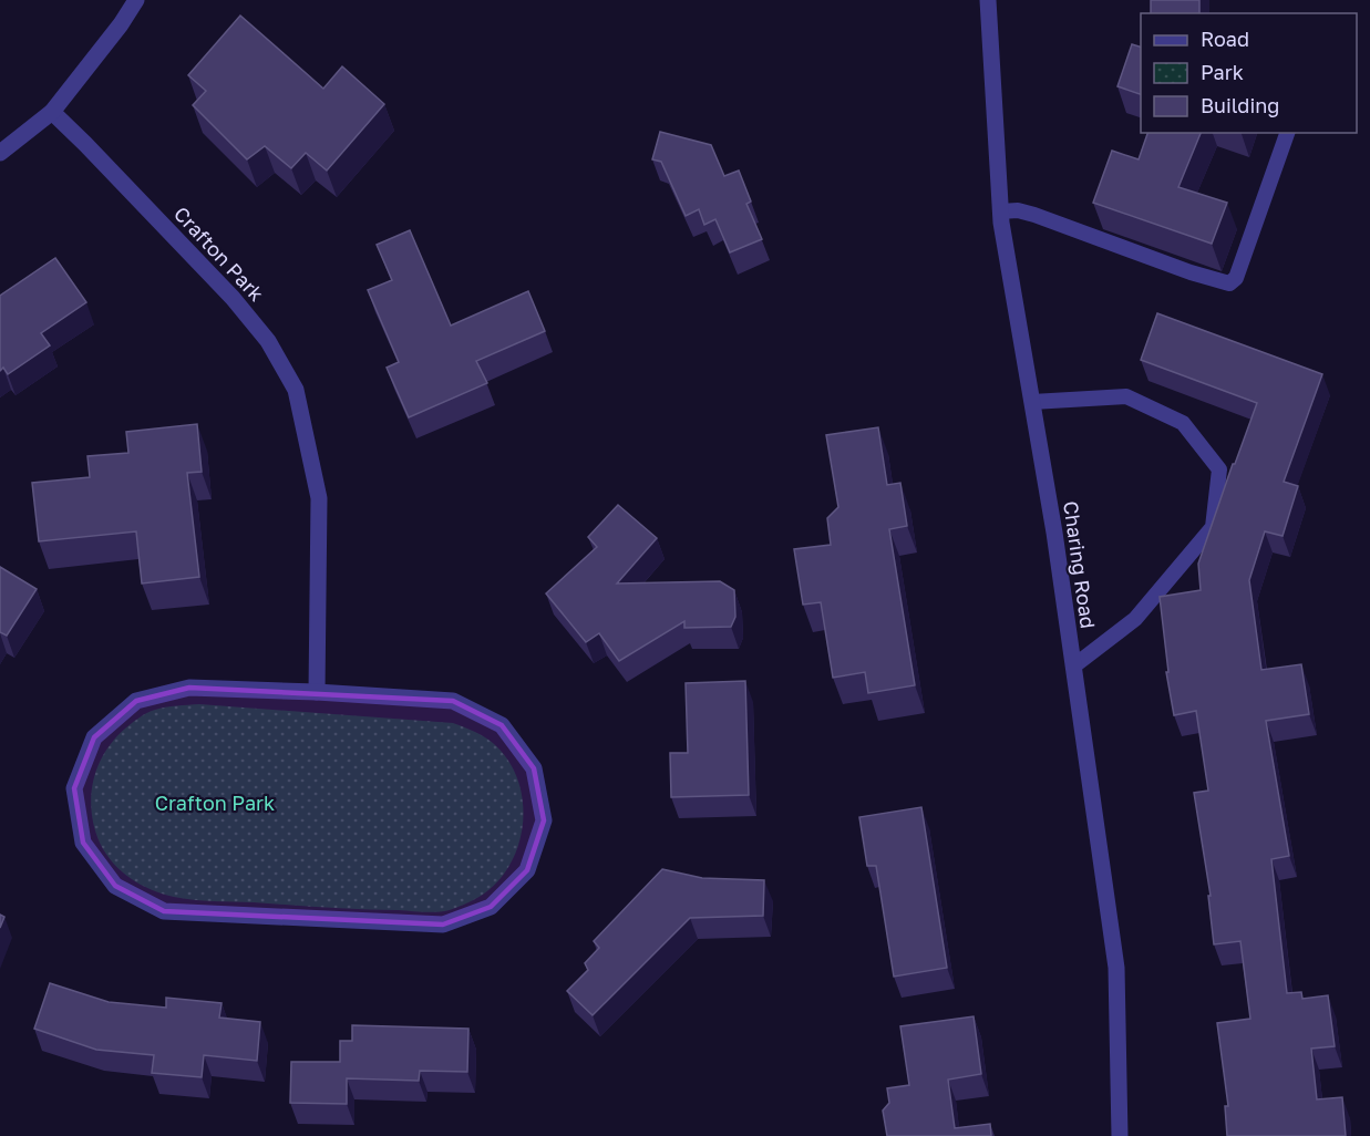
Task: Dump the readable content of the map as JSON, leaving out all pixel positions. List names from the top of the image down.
{
  "streets": {
    "street": ["Crafton Park", "Charing Road"]
  },
  "parks": ["Crafton Park"],
  "legend": ["Road", "Park", "Building"]
}
